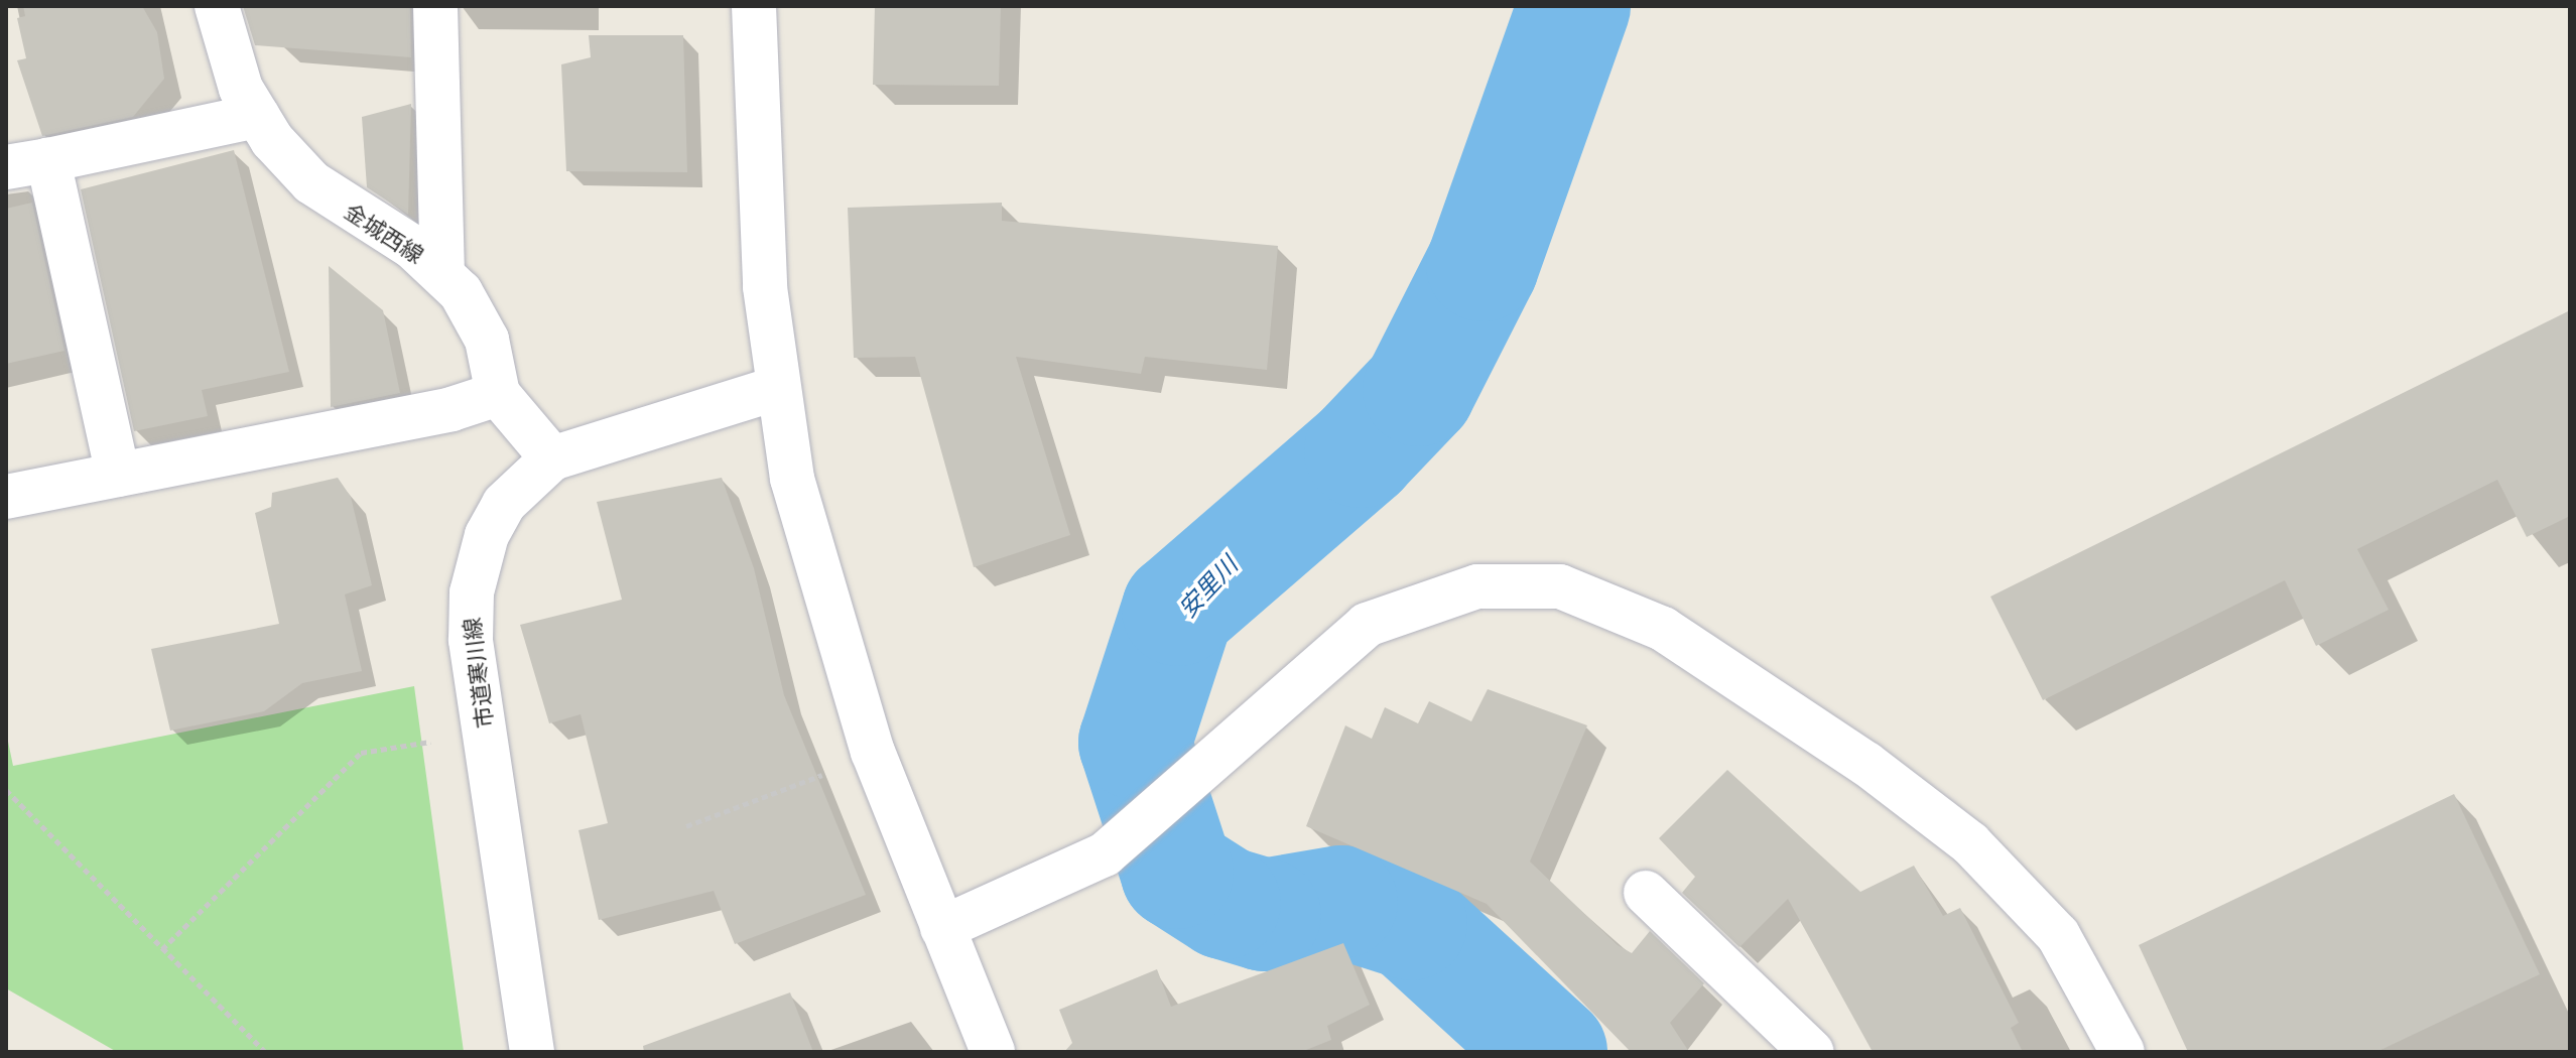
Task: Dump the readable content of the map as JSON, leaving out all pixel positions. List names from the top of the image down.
{
  "streets": {
    "street": ["金城西線", "市道寒川線"]
  },
  "crossings": [
    ["金城西線", "市道寒川線"]
  ],
  "water": ["安里川"]
}
